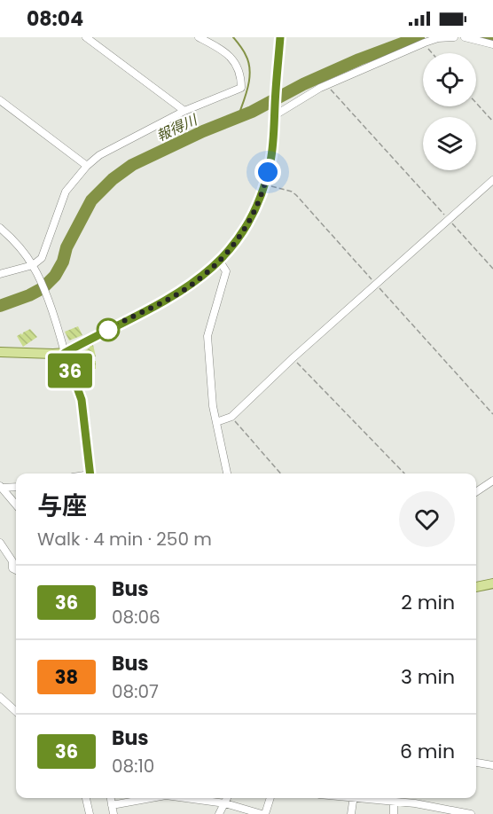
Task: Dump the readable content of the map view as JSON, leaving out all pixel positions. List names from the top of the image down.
{
  "water": ["報得川"],
  "lines": ["bus line 36"],
  "page": {
    "status": "08:04",
    "on_map": "36",
    "heading": ["与座", "Walk · 4 min · 250 m"],
    "list": [
      {
        "mark": "36",
        "name": "Bus",
        "note": "08:06",
        "value": "2 min"
      },
      {
        "mark": "38",
        "name": "Bus",
        "note": "08:07",
        "value": "3 min"
      },
      {
        "mark": "36",
        "name": "Bus",
        "note": "08:10",
        "value": "6 min"
      }
    ]
  }
}
